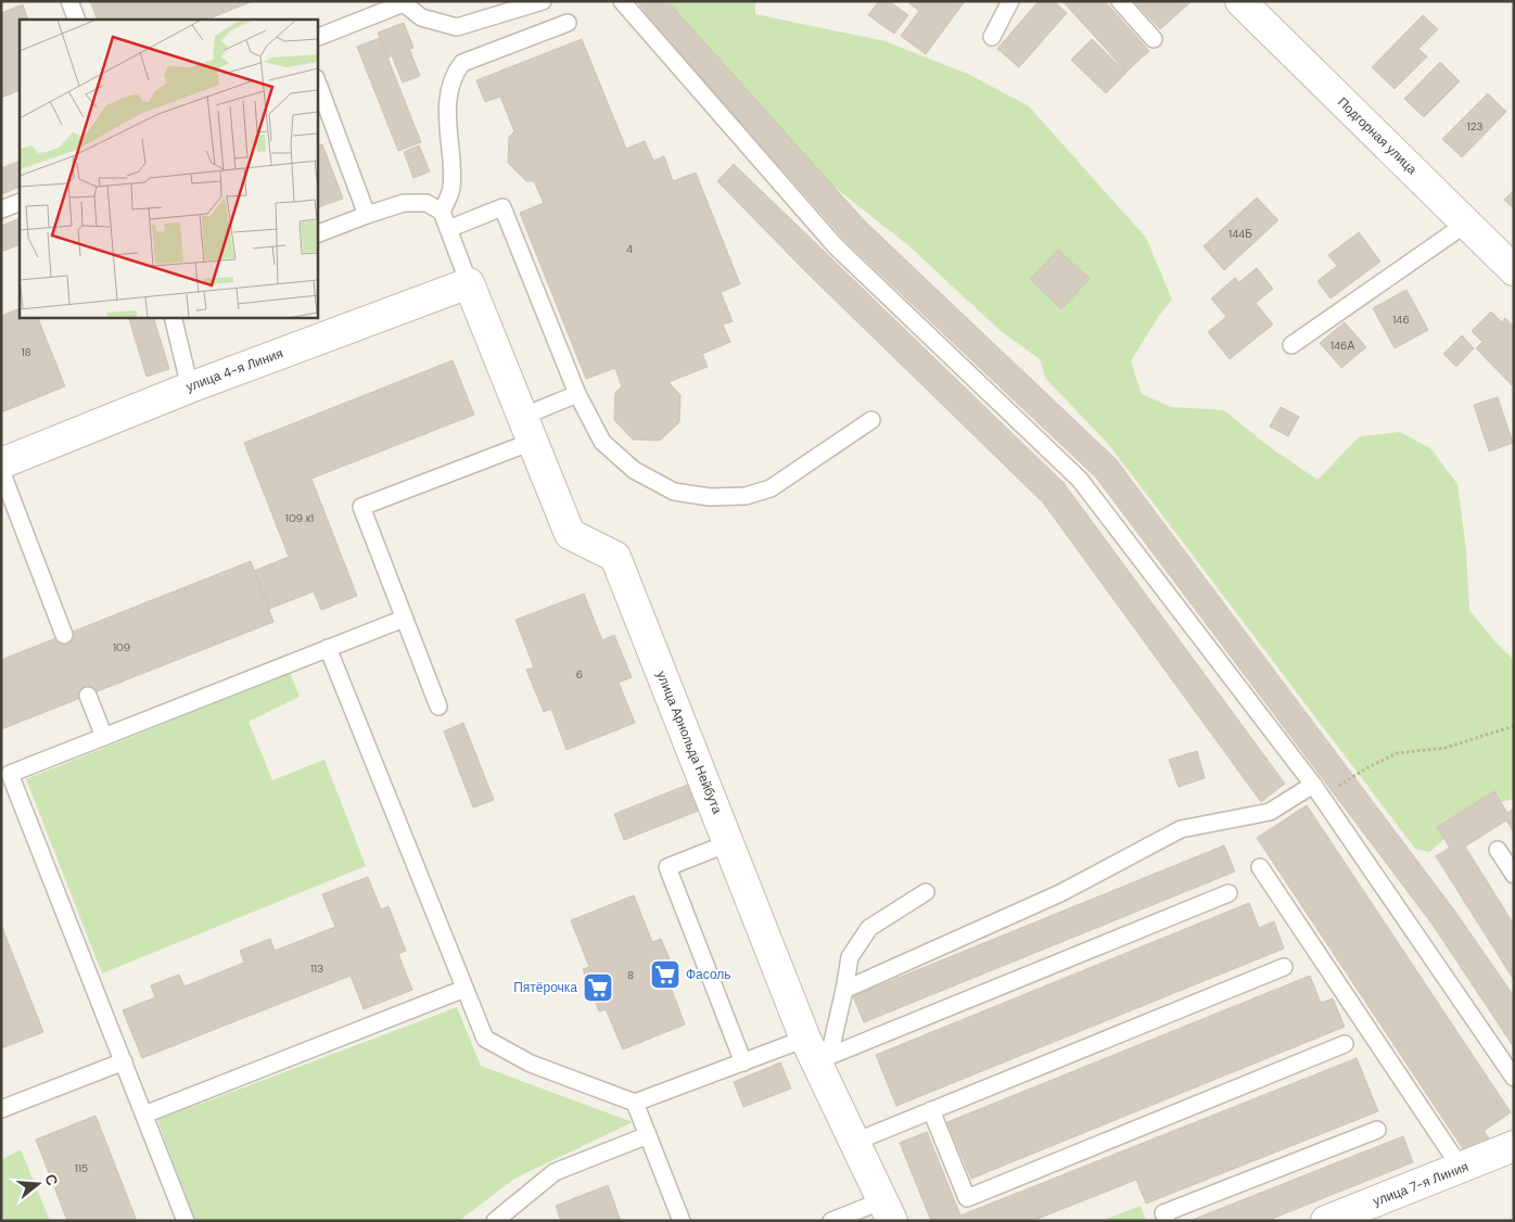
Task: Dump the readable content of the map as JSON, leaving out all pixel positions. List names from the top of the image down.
{
  "streets": {
    "street": [
      "Подгорная улица",
      "улица 4-я Линия",
      "улица Арнольда Нейбута",
      "улица 7-я Линия"
    ]
  },
  "crossings": [
    ["улица 4-я Линия", "улица Арнольда Нейбута"]
  ],
  "places": {
    "supermarket": ["Фасоль", "Пятёрочка"]
  },
  "house_numbers": [
    "123",
    "144Б",
    "4",
    "146",
    "146А",
    "18",
    "109 к1",
    "109",
    "6",
    "113",
    "8",
    "115"
  ],
  "north": "right"
}
